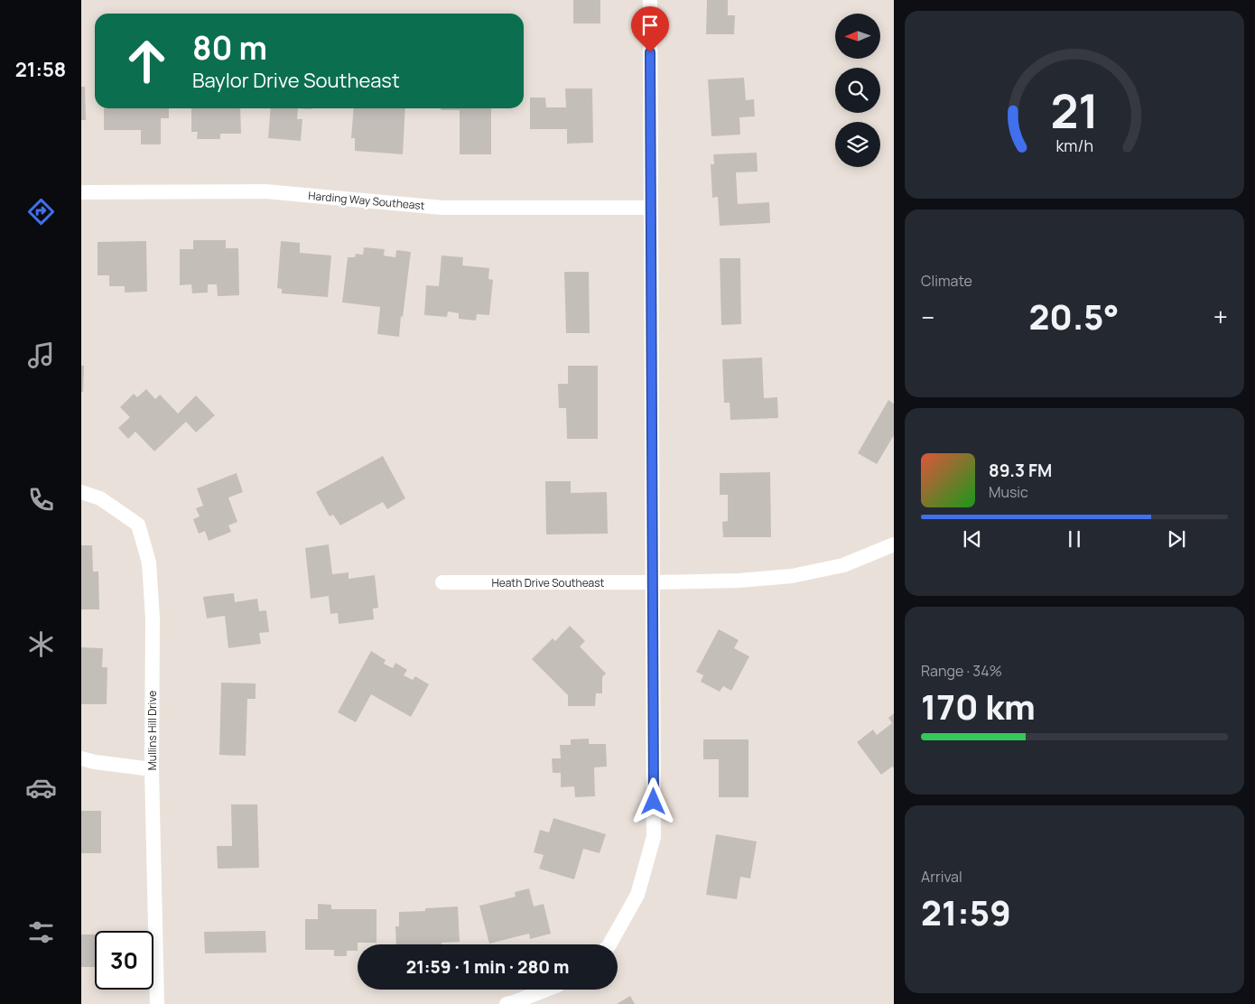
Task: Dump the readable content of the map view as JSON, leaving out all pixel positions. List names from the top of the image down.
{
  "streets": {
    "street": ["Harding Way Southeast", "Heath Drive Southeast", "Mullins Hill Drive"]
  },
  "north": "left",
  "page": {
    "tabs": "21:58",
    "turn": ["80 m", "Baylor Drive Southeast"],
    "tile": [
      "Climate",
      ["Range · 34%", "170 km"],
      ["Arrival", "21:59"]
    ],
    "heat": ["−", "20.5°", "+"],
    "song": ["89.3 FM", "Music"],
    "limit": "30",
    "trip": "21:59 · 1 min · 280 m",
    "gauge": ["21", "km/h"]
  }
}
